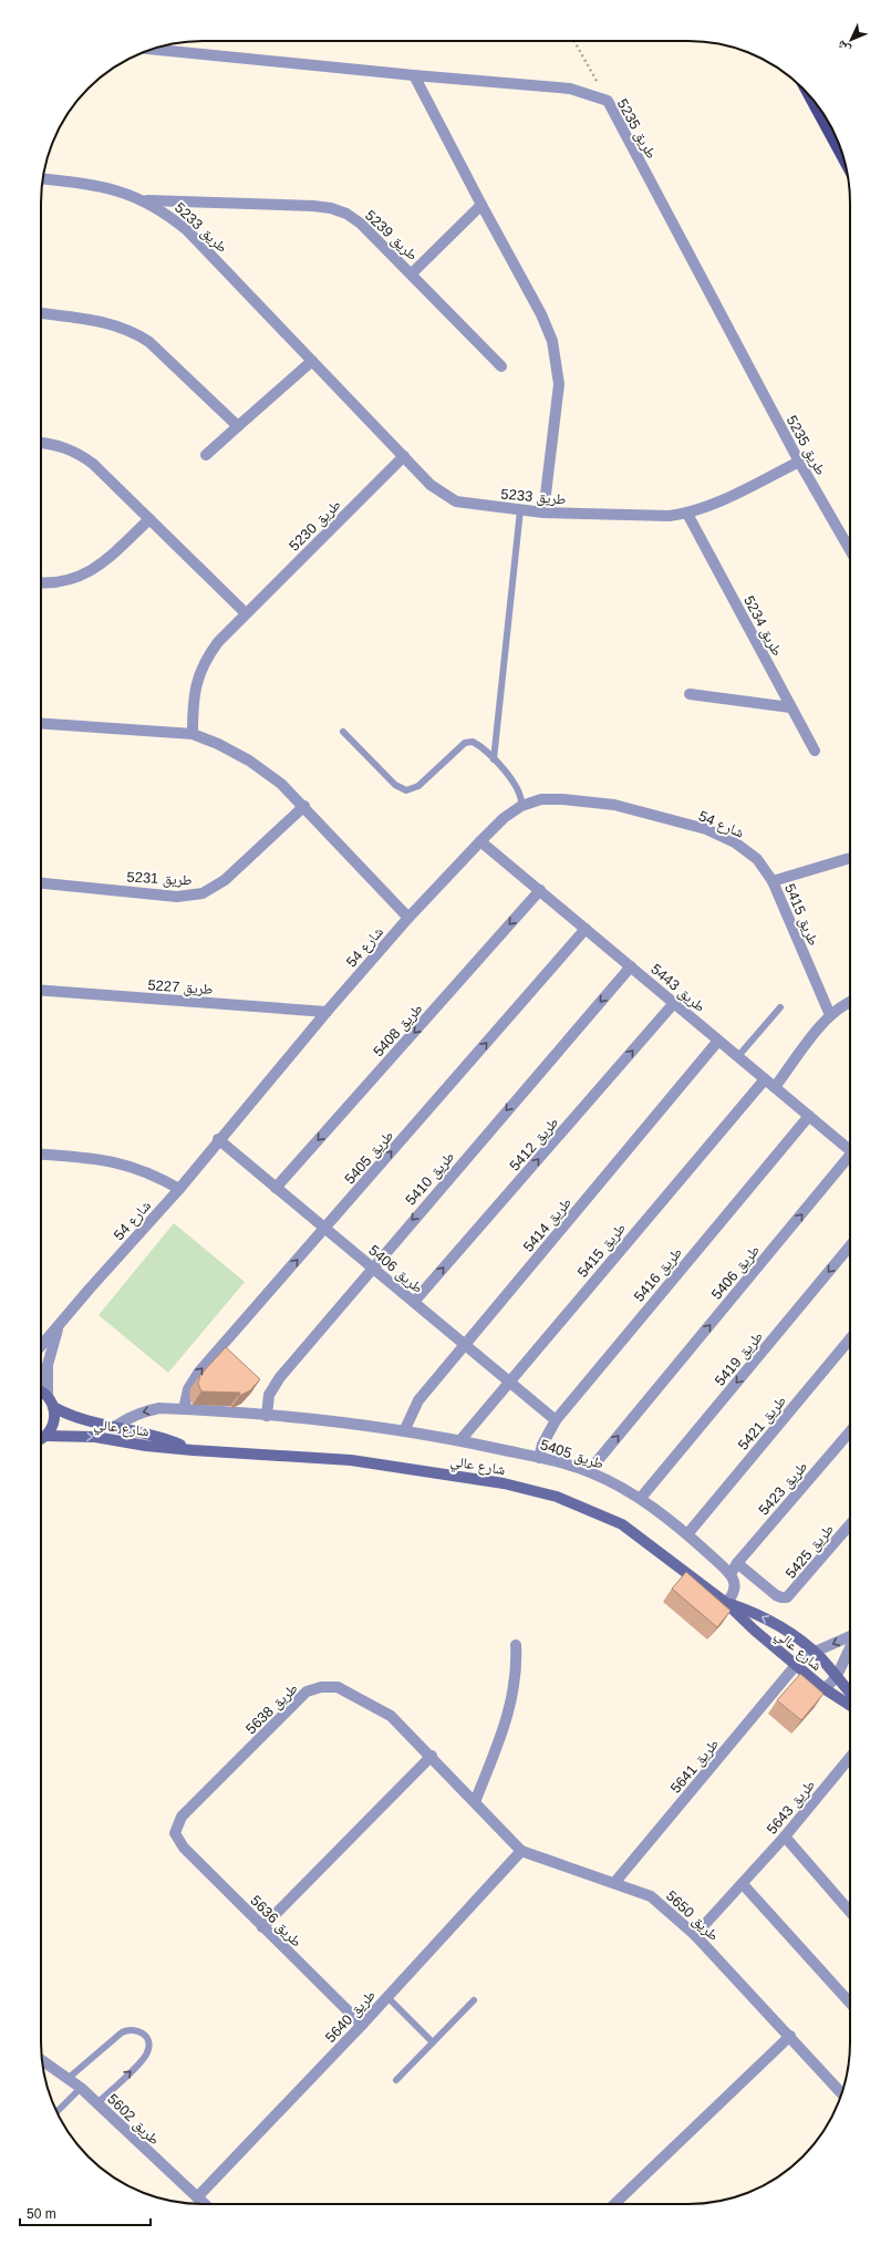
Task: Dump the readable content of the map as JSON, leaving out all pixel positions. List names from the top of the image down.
{
  "streets": {
    "street": [
      "طريق 5235",
      "طريق 5233",
      "طريق 5239",
      "طريق 5230",
      "طريق 5234",
      "شارع 54",
      "طريق 5231",
      "طريق 5415",
      "طريق 5227",
      "طريق 5443",
      "طريق 5408",
      "طريق 5412",
      "طريق 5405",
      "طريق 5410",
      "طريق 5414",
      "طريق 5406",
      "طريق 5416",
      "طريق 5419",
      "طريق 5421",
      "شارع عالي",
      "طريق 5423",
      "طريق 5425",
      "طريق 5638",
      "طريق 5641",
      "طريق 5643",
      "طريق 5650",
      "طريق 5636",
      "طريق 5640",
      "طريق 5602"
    ]
  },
  "crossings": [
    ["طريق 5235", "طريق 5233"],
    ["طريق 5233", "طريق 5239"],
    ["طريق 5233", "طريق 5230"],
    ["طريق 5233", "طريق 5234"],
    ["شارع 54", "طريق 5415"],
    ["شارع 54", "طريق 5227"],
    ["شارع 54", "طريق 5443"],
    ["شارع 54", "طريق 5406"],
    ["طريق 5415", "طريق 5443"],
    ["طريق 5415", "طريق 5405"],
    ["طريق 5415", "طريق 5406"],
    ["طريق 5443", "طريق 5408"],
    ["طريق 5443", "طريق 5412"],
    ["طريق 5443", "طريق 5405"],
    ["طريق 5443", "طريق 5410"],
    ["طريق 5443", "طريق 5414"],
    ["طريق 5443", "طريق 5416"],
    ["طريق 5408", "طريق 5406"],
    ["طريق 5412", "طريق 5406"],
    ["طريق 5405", "طريق 5410"],
    ["طريق 5405", "طريق 5414"],
    ["طريق 5405", "طريق 5406"],
    ["طريق 5405", "طريق 5416"],
    ["طريق 5405", "طريق 5419"],
    ["طريق 5405", "طريق 5421"],
    ["طريق 5405", "شارع عالي"],
    ["طريق 5405", "طريق 5423"],
    ["طريق 5410", "طريق 5406"],
    ["طريق 5414", "طريق 5406"],
    ["طريق 5406", "طريق 5416"],
    ["شارع عالي", "طريق 5641"],
    ["طريق 5423", "طريق 5425"],
    ["طريق 5638", "طريق 5650"],
    ["طريق 5638", "طريق 5636"],
    ["طريق 5638", "طريق 5640"],
    ["طريق 5641", "طريق 5650"],
    ["طريق 5643", "طريق 5650"],
    ["طريق 5650", "طريق 5640"],
    ["طريق 5636", "طريق 5640"],
    ["طريق 5640", "طريق 5602"]
  ],
  "one_way": [
    "طريق 5408",
    "طريق 5412",
    "طريق 5405",
    "طريق 5410",
    "طريق 5406",
    "طريق 5419"
  ],
  "scale_bar": "50 m",
  "north": "bottom left"
}
